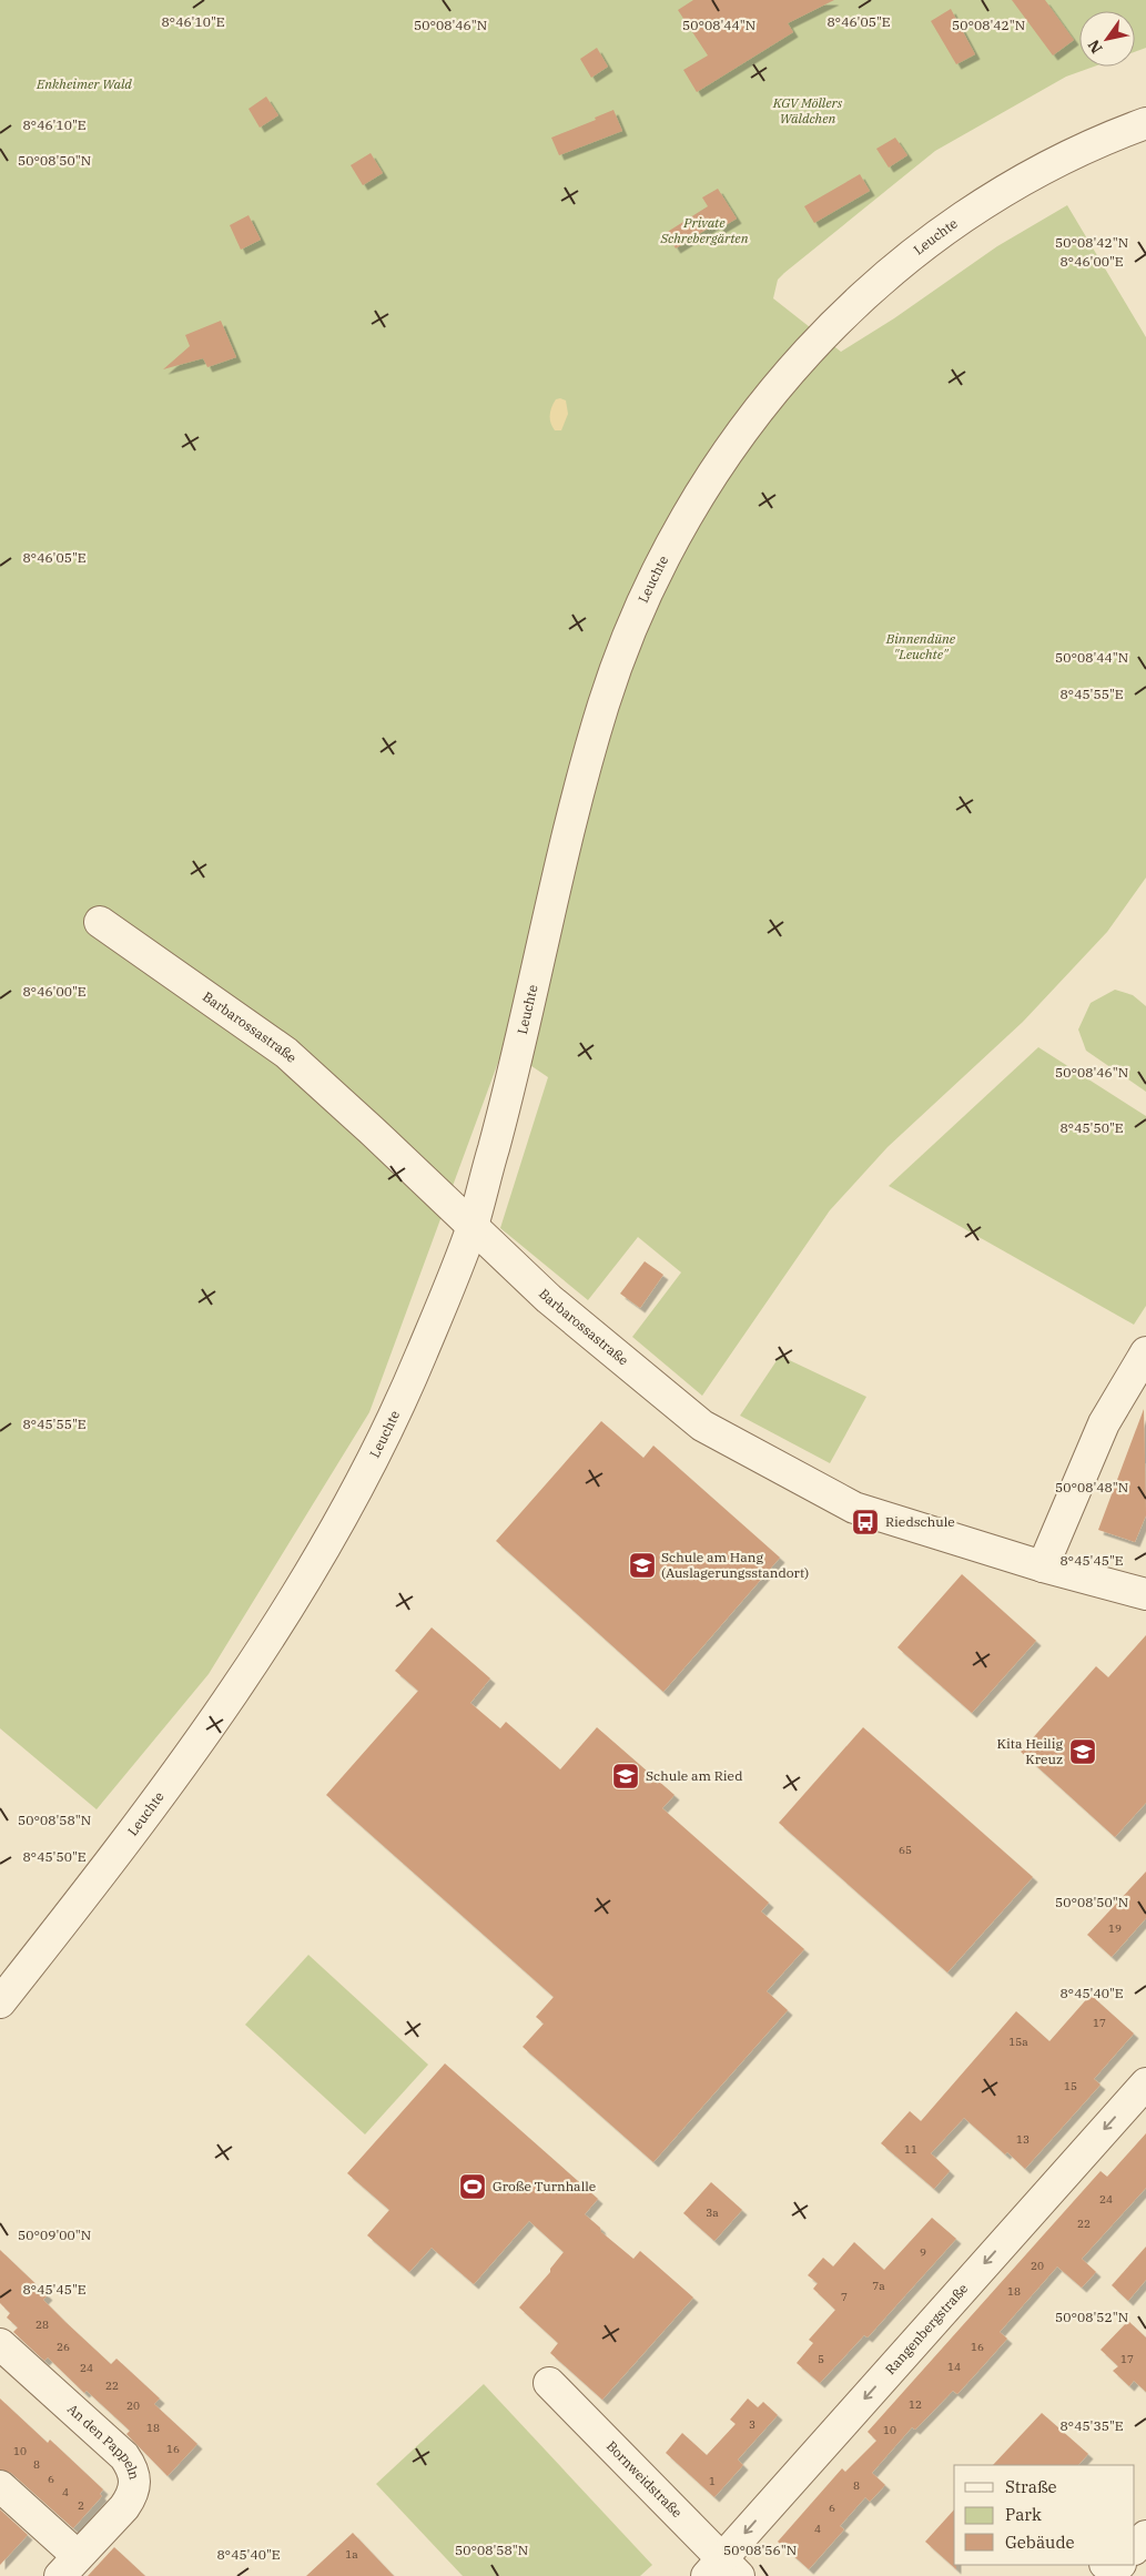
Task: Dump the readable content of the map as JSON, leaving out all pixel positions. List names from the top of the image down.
{
  "streets": {
    "street": [
      "Leuchte",
      "Barbarossastraße",
      "Rangenbergstraße",
      "An den Pappeln",
      "Bornweidstraße"
    ]
  },
  "crossings": [
    ["Leuchte", "Barbarossastraße"],
    ["Rangenbergstraße", "Bornweidstraße"]
  ],
  "one_way": ["Rangenbergstraße"],
  "parks": [
    "Enkheimer Wald",
    "KGV Möllers Wäldchen",
    "Private Schrebergärten",
    "Binnendüne \"Leuchte\""
  ],
  "places": {
    "bus stop": ["Riedschule"],
    "school or university": ["Schule am Hang (Auslagerungsstandort)", "Kita Heilig Kreuz", "Schule am Ried"],
    "sports": ["Große Turnhalle"]
  },
  "house_numbers": [
    "65",
    "19",
    "17",
    "15a",
    "15",
    "13",
    "11",
    "24",
    "3a",
    "22",
    "9",
    "20",
    "7a",
    "18",
    "7",
    "28",
    "26",
    "16",
    "5",
    "17",
    "14",
    "24",
    "22",
    "12",
    "20",
    "3",
    "18",
    "10",
    "16",
    "10",
    "8",
    "6",
    "1",
    "8",
    "4",
    "2",
    "6",
    "4",
    "1a"
  ],
  "legend": ["Straße", "Park", "Gebäude"],
  "north": "bottom left",
  "coordinates": [
    "8°46'10\"E",
    "8°46'05\"E",
    "50°08'46\"N",
    "50°08'44\"N",
    "50°08'42\"N",
    "50°08'50\"N",
    "8°46'00\"E",
    "8°45'55\"E",
    "8°45'50\"E",
    "50°08'48\"N",
    "8°45'45\"E",
    "50°08'58\"N",
    "8°45'40\"E",
    "50°09'00\"N",
    "50°08'52\"N",
    "8°45'35\"E",
    "50°08'56\"N"
  ]
}
